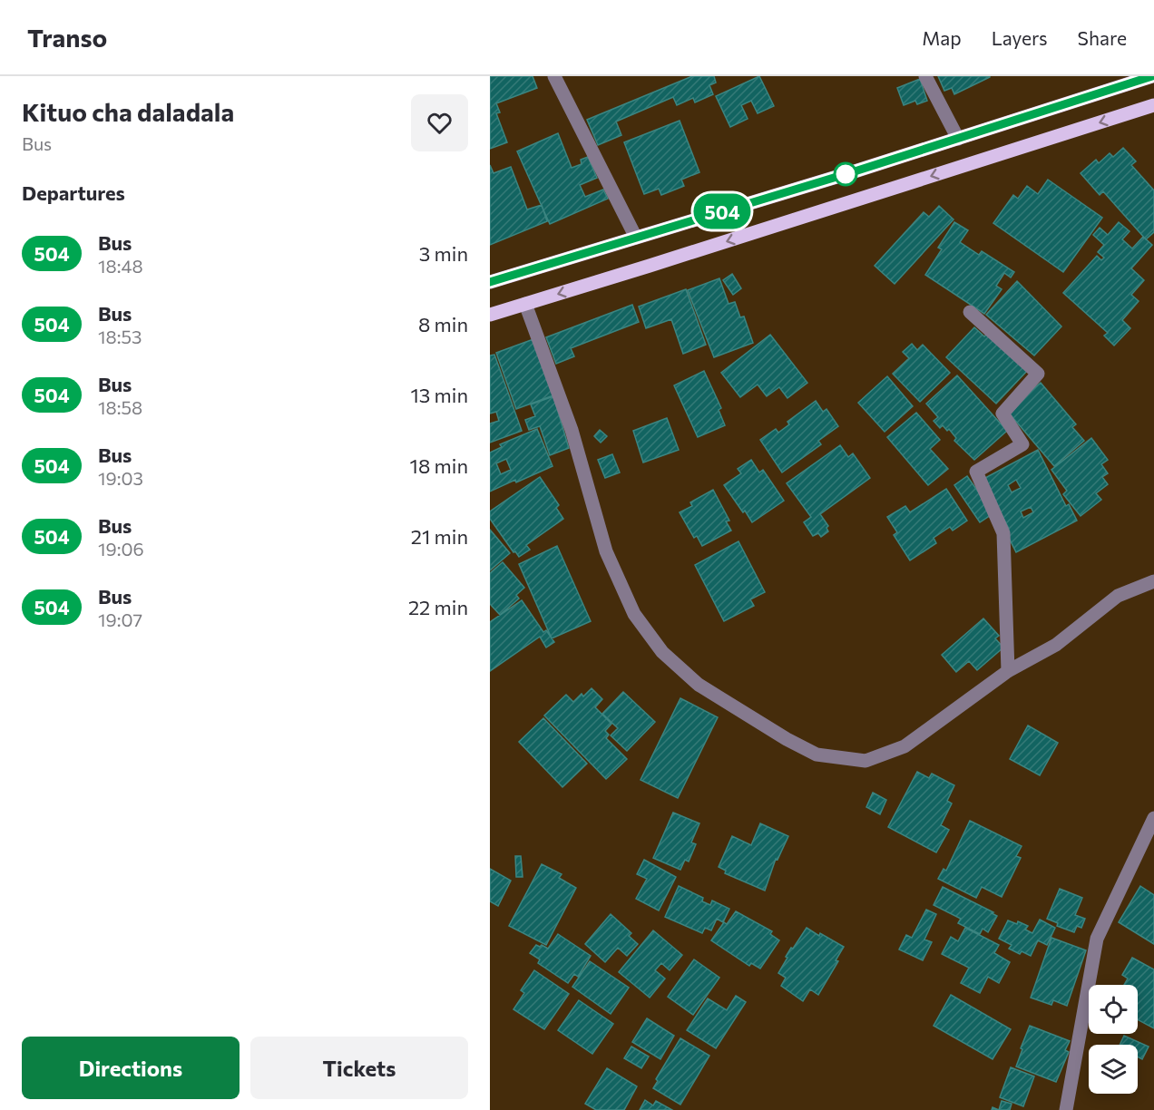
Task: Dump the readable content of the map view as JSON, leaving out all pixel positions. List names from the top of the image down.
{
  "lines": ["bus line 504"],
  "page": {
    "header": "Transo",
    "nav": ["Map", "Layers", "Share"],
    "heading": [
      ["Kituo cha daladala", "Bus"],
      "Departures"
    ],
    "on_map": "504",
    "list": [
      {
        "mark": "504",
        "name": "Bus",
        "note": "18:48",
        "value": "3 min"
      },
      {
        "mark": "504",
        "name": "Bus",
        "note": "18:53",
        "value": "8 min"
      },
      {
        "mark": "504",
        "name": "Bus",
        "note": "18:58",
        "value": "13 min"
      },
      {
        "mark": "504",
        "name": "Bus",
        "note": "19:03",
        "value": "18 min"
      },
      {
        "mark": "504",
        "name": "Bus",
        "note": "19:06",
        "value": "21 min"
      },
      {
        "mark": "504",
        "name": "Bus",
        "note": "19:07",
        "value": "22 min"
      }
    ],
    "buttons": ["Directions", "Tickets"]
  }
}
